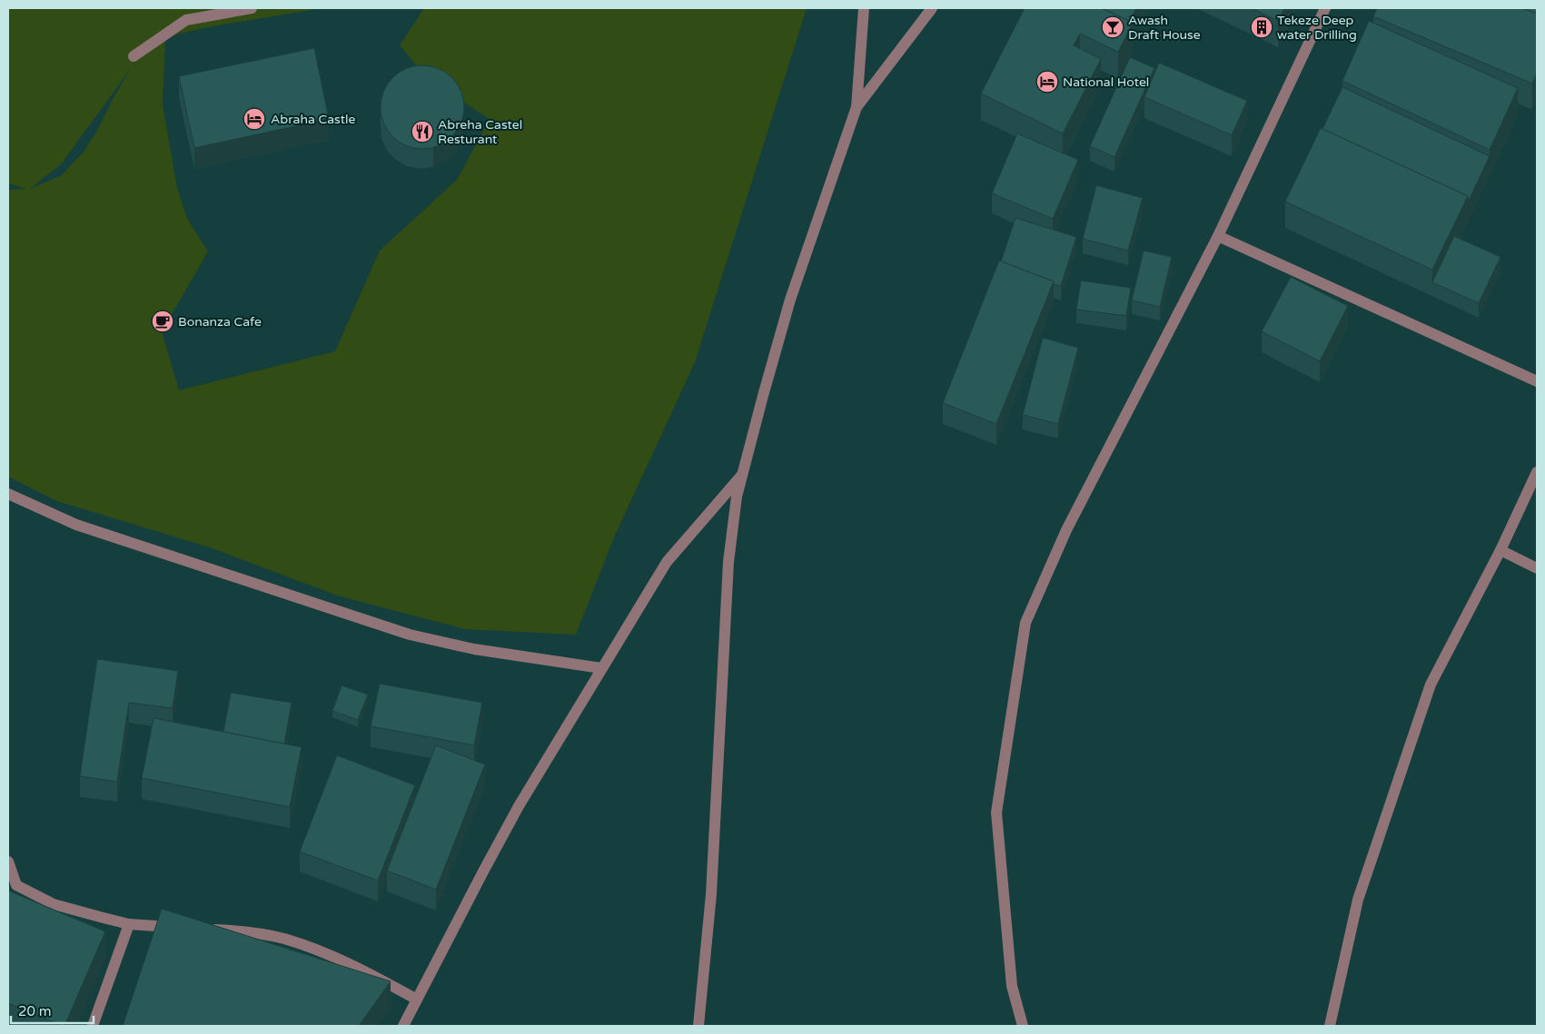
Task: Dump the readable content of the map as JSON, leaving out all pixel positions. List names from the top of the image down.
{
  "places": {
    "bar": ["Awash Draft House"],
    "building": ["Tekeze Deep water Drilling"],
    "hotel": ["National Hotel", "Abraha Castle"],
    "restaurant": ["Abreha Castel Resturant"],
    "cafe": ["Bonanza Cafe"]
  },
  "scale_bar": "20 m"
}
